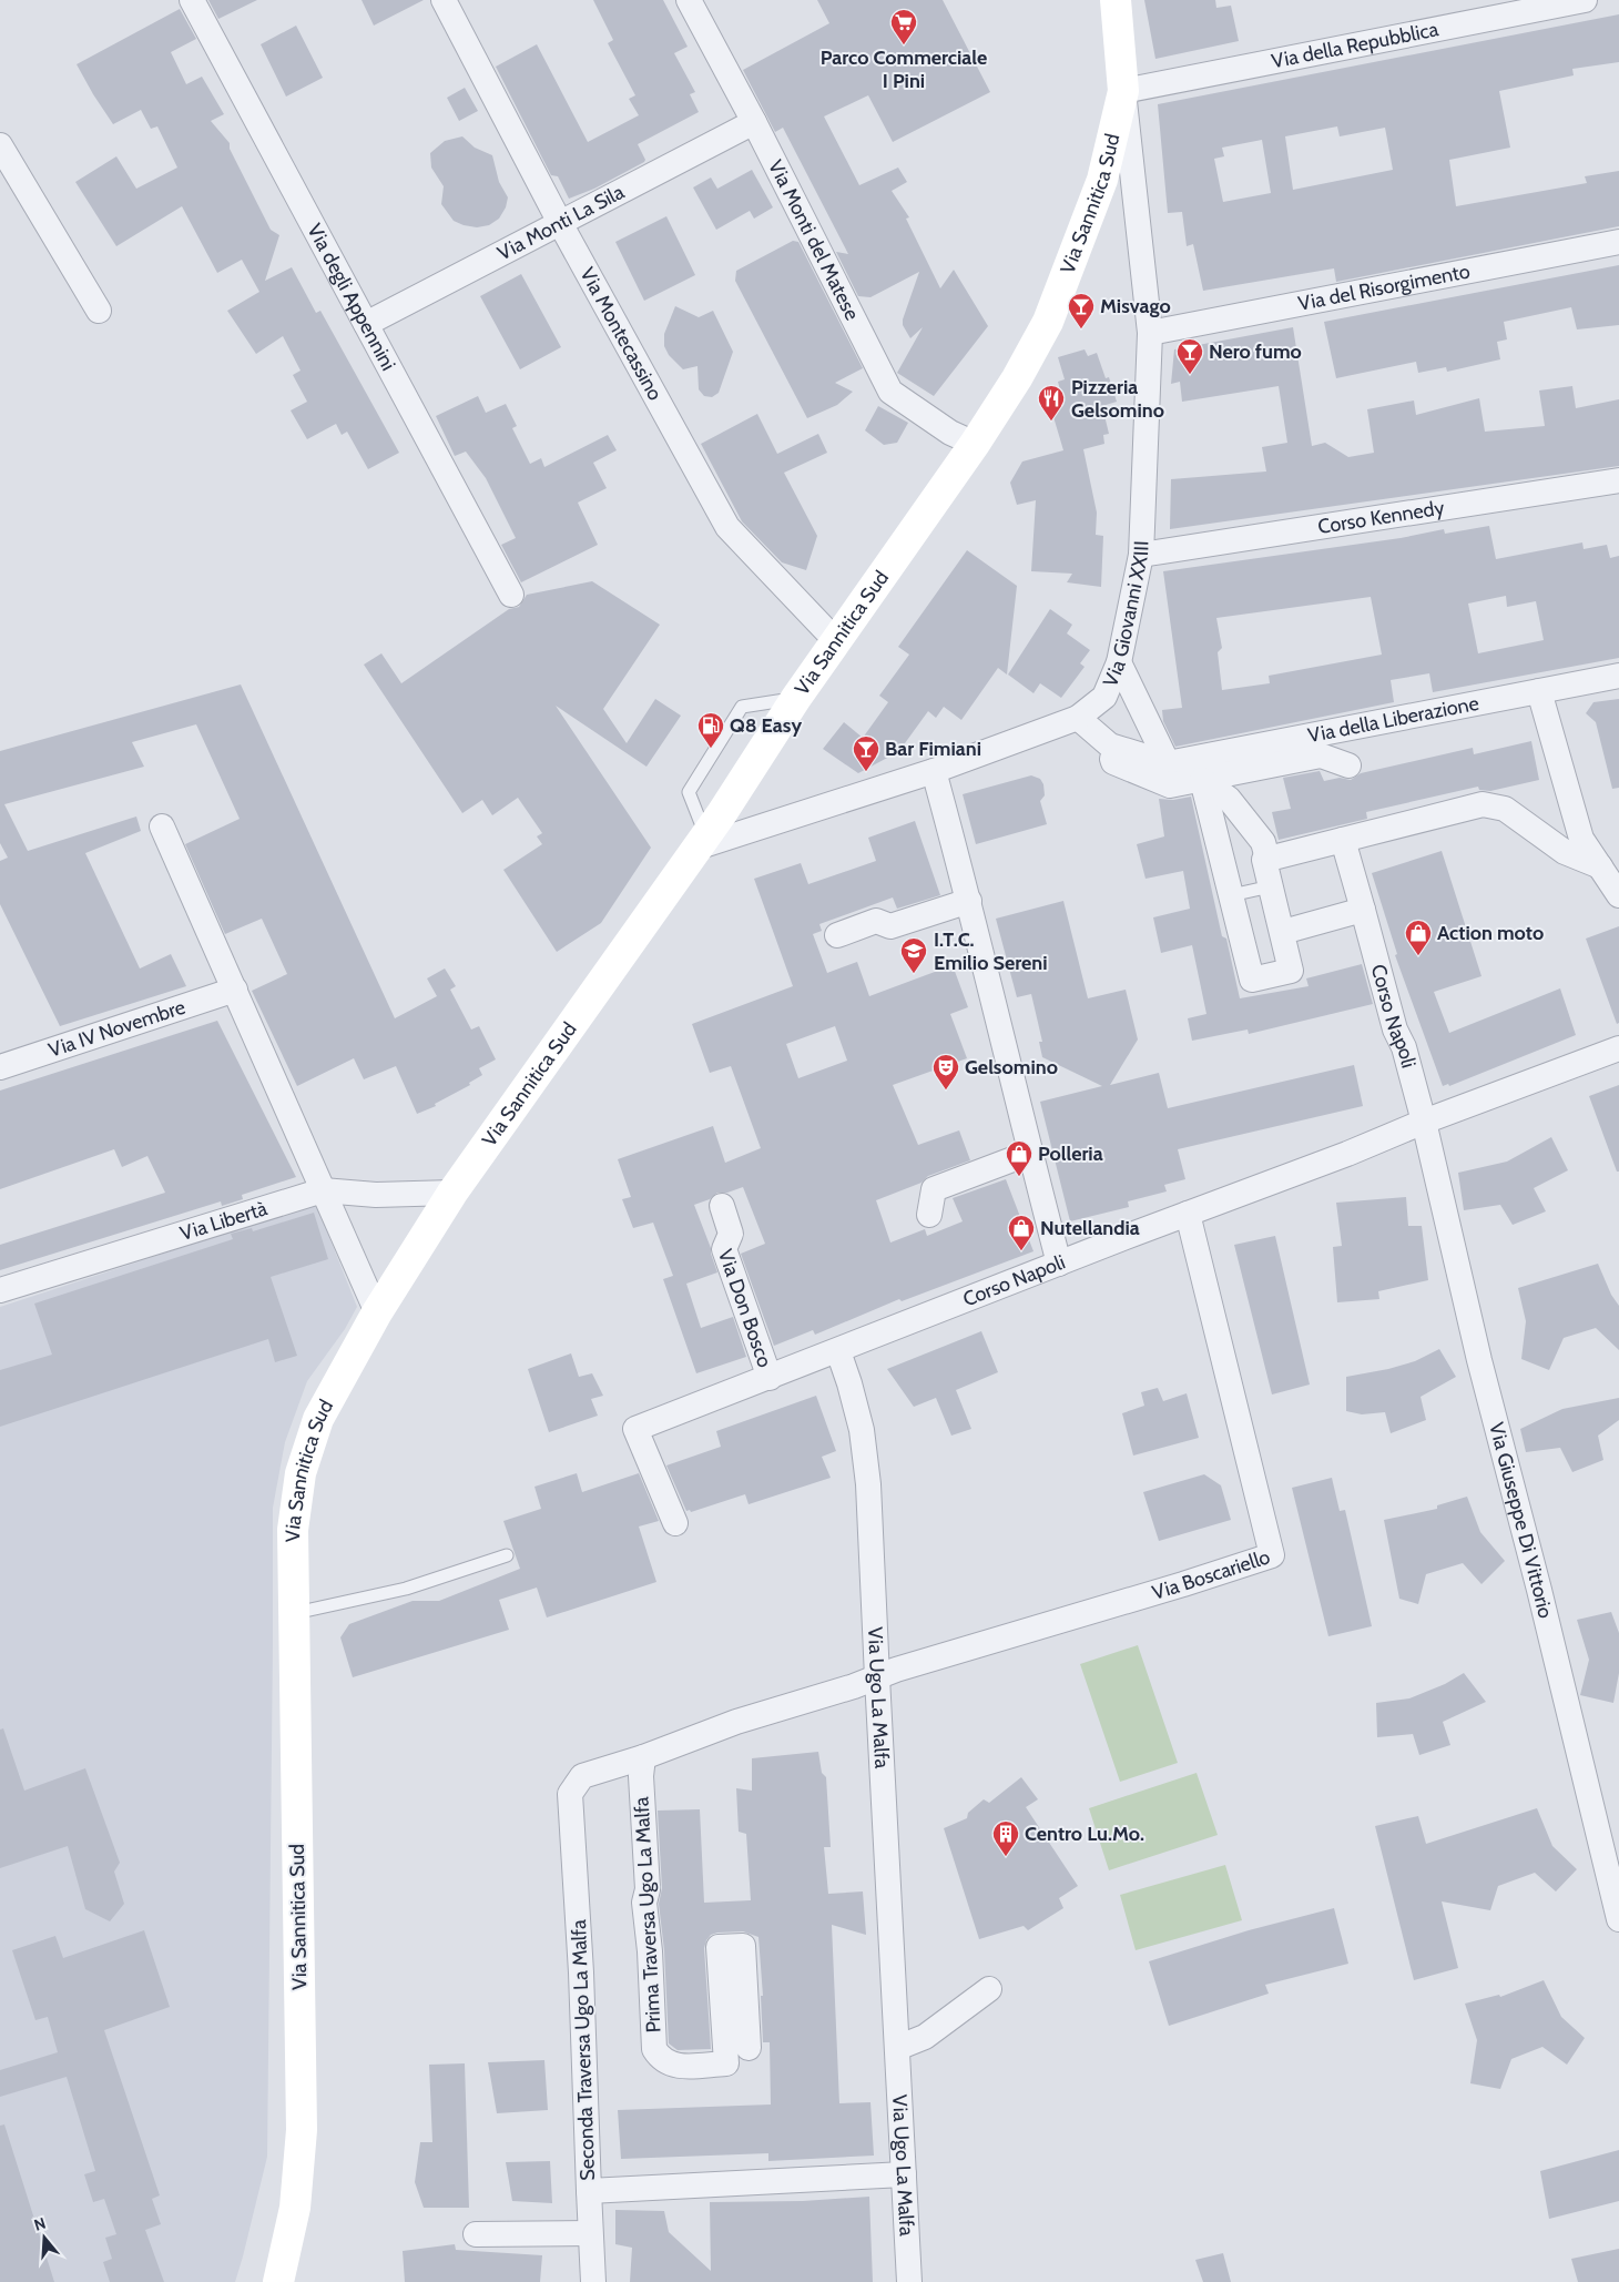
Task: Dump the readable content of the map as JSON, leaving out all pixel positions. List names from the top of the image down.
{
  "streets": {
    "main road": ["Via Sannitica Sud"],
    "street": [
      "Via della Repubblica",
      "Via Monti La Sila",
      "Via Monti del Matese",
      "Via del Risorgimento",
      "Via degli Appennini",
      "Via Montecassino",
      "Corso Kennedy",
      "Via Giovanni XXIII",
      "Via della Liberazione",
      "Corso Napoli",
      "Via IV Novembre",
      "Via Libertà",
      "Via Don Bosco",
      "Via Giuseppe Di Vittorio",
      "Via Boscariello",
      "Via Ugo La Malfa",
      "Prima Traversa Ugo La Malfa",
      "Seconda Traversa Ugo La Malfa"
    ]
  },
  "crossings": [
    ["Via della Repubblica", "Via Sannitica Sud"],
    ["Via della Repubblica", "Via Giovanni XXIII"],
    ["Via Sannitica Sud", "Via Monti del Matese"],
    ["Via Sannitica Sud", "Via Montecassino"],
    ["Via Sannitica Sud", "Via Giovanni XXIII"],
    ["Via Sannitica Sud", "Via Libertà"],
    ["Via Monti La Sila", "Via Monti del Matese"],
    ["Via Monti La Sila", "Via degli Appennini"],
    ["Via Monti La Sila", "Via Montecassino"],
    ["Via del Risorgimento", "Via Giovanni XXIII"],
    ["Corso Kennedy", "Via Giovanni XXIII"],
    ["Via Giovanni XXIII", "Via della Liberazione"],
    ["Corso Napoli", "Via Don Bosco"],
    ["Corso Napoli", "Via Giuseppe Di Vittorio"],
    ["Corso Napoli", "Via Boscariello"],
    ["Corso Napoli", "Via Ugo La Malfa"],
    ["Via Boscariello", "Via Ugo La Malfa"],
    ["Via Ugo La Malfa", "Seconda Traversa Ugo La Malfa"],
    ["Prima Traversa Ugo La Malfa", "Seconda Traversa Ugo La Malfa"]
  ],
  "places": {
    "supermarket": ["Parco Commerciale I Pini"],
    "bar": ["Misvago", "Nero fumo", "Bar Fimiani"],
    "restaurant": ["Pizzeria Gelsomino"],
    "fuel station": ["Q8 Easy"],
    "shop": ["Action moto", "Polleria", "Nutellandia"],
    "school or university": ["I.T.C. Emilio Sereni"],
    "theatre": ["Gelsomino"],
    "building": ["Centro Lu.Mo."]
  },
  "north": "top"
}
